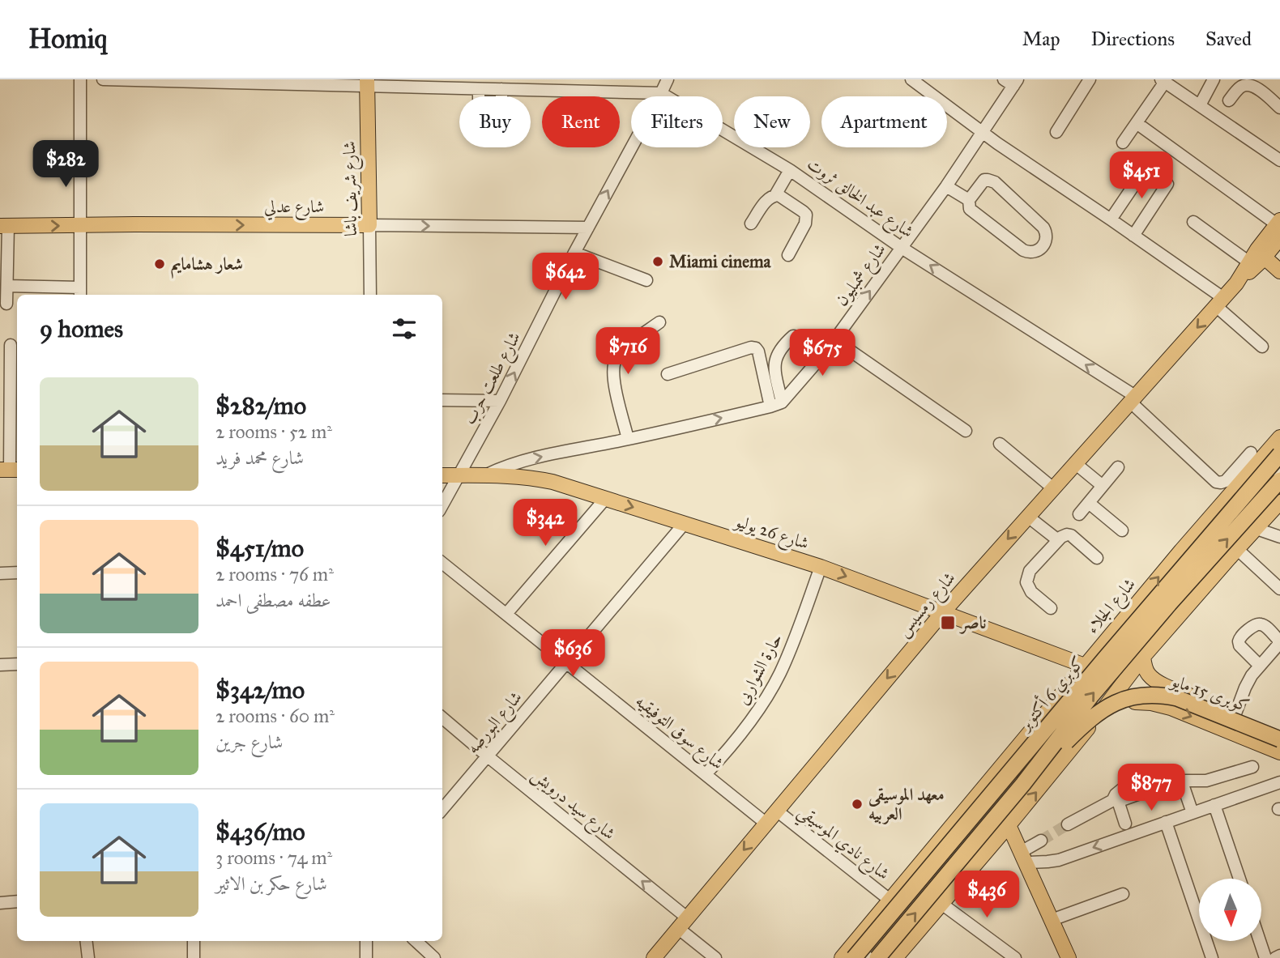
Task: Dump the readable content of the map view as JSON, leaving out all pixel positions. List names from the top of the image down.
{
  "streets": {
    "highway": ["كوبري 6 أكتوبر", "كوبرى 15 مايو"],
    "main road": [
      "شارع شريف باشا",
      "شارع عدلي",
      "شارع 26 يوليو",
      "شارع رمسيس",
      "شارع الجلاء"
    ],
    "street": [
      "شارع عبد الخالق ثروت",
      "شارع شمبليون",
      "شارع طلعت حرب",
      "حارة الشواربى",
      "شارع البورصه",
      "شارع سوق التوفيقيه",
      "شارع سيد درويش",
      "شارع نادي الموسيقي"
    ]
  },
  "crossings": [
    ["شارع شريف باشا", "شارع عبد الخالق ثروت"],
    ["شارع شريف باشا", "شارع عدلي"],
    ["شارع عبد الخالق ثروت", "شارع شمبليون"],
    ["شارع عبد الخالق ثروت", "شارع طلعت حرب"],
    ["شارع عبد الخالق ثروت", "شارع رمسيس"],
    ["شارع عدلي", "شارع طلعت حرب"],
    ["شارع شمبليون", "شارع 26 يوليو"],
    ["شارع طلعت حرب", "شارع 26 يوليو"],
    ["شارع 26 يوليو", "شارع رمسيس"],
    ["شارع 26 يوليو", "شارع الجلاء"],
    ["شارع 26 يوليو", "حارة الشواربى"],
    ["شارع 26 يوليو", "شارع البورصه"],
    ["شارع رمسيس", "شارع سوق التوفيقيه"],
    ["شارع رمسيس", "شارع سيد درويش"],
    ["شارع رمسيس", "شارع نادي الموسيقي"],
    ["شارع الجلاء", "شارع نادي الموسيقي"],
    ["حارة الشواربى", "شارع سوق التوفيقيه"],
    ["كوبري 6 أكتوبر", "كوبرى 15 مايو"],
    ["شارع البورصه", "شارع سوق التوفيقيه"],
    ["شارع البورصه", "شارع سيد درويش"]
  ],
  "one_way": [
    "شارع عدلي",
    "شارع طلعت حرب",
    "شارع رمسيس",
    "شارع سيد درويش"
  ],
  "places": {
    "other": ["Miami cinema", "شعار هشامايم", "معهد الموسيقى العربيه"],
    "transit": ["ناصر"]
  },
  "north": "bottom",
  "page": {
    "header": "Homiq",
    "nav": ["Map", "Directions", "Saved"],
    "chip": [
      "Buy",
      "Rent",
      "Filters",
      "New",
      "Apartment"
    ],
    "price": [
      "$282",
      "$451",
      "$642",
      "$716",
      "$675",
      "$342",
      "$636",
      "$877",
      "$436"
    ],
    "heading": "9 homes",
    "list": [
      {
        "name": "$282/mo",
        "note": "2 rooms · 52 m² · شارع محمد فريد"
      },
      {
        "name": "$451/mo",
        "note": "2 rooms · 76 m² · عطفه مصطفى احمد"
      },
      {
        "name": "$342/mo",
        "note": "2 rooms · 60 m² · شارع جرين"
      },
      {
        "name": "$436/mo",
        "note": "3 rooms · 74 m² · شارع حكر بن الاثير"
      }
    ]
  }
}
